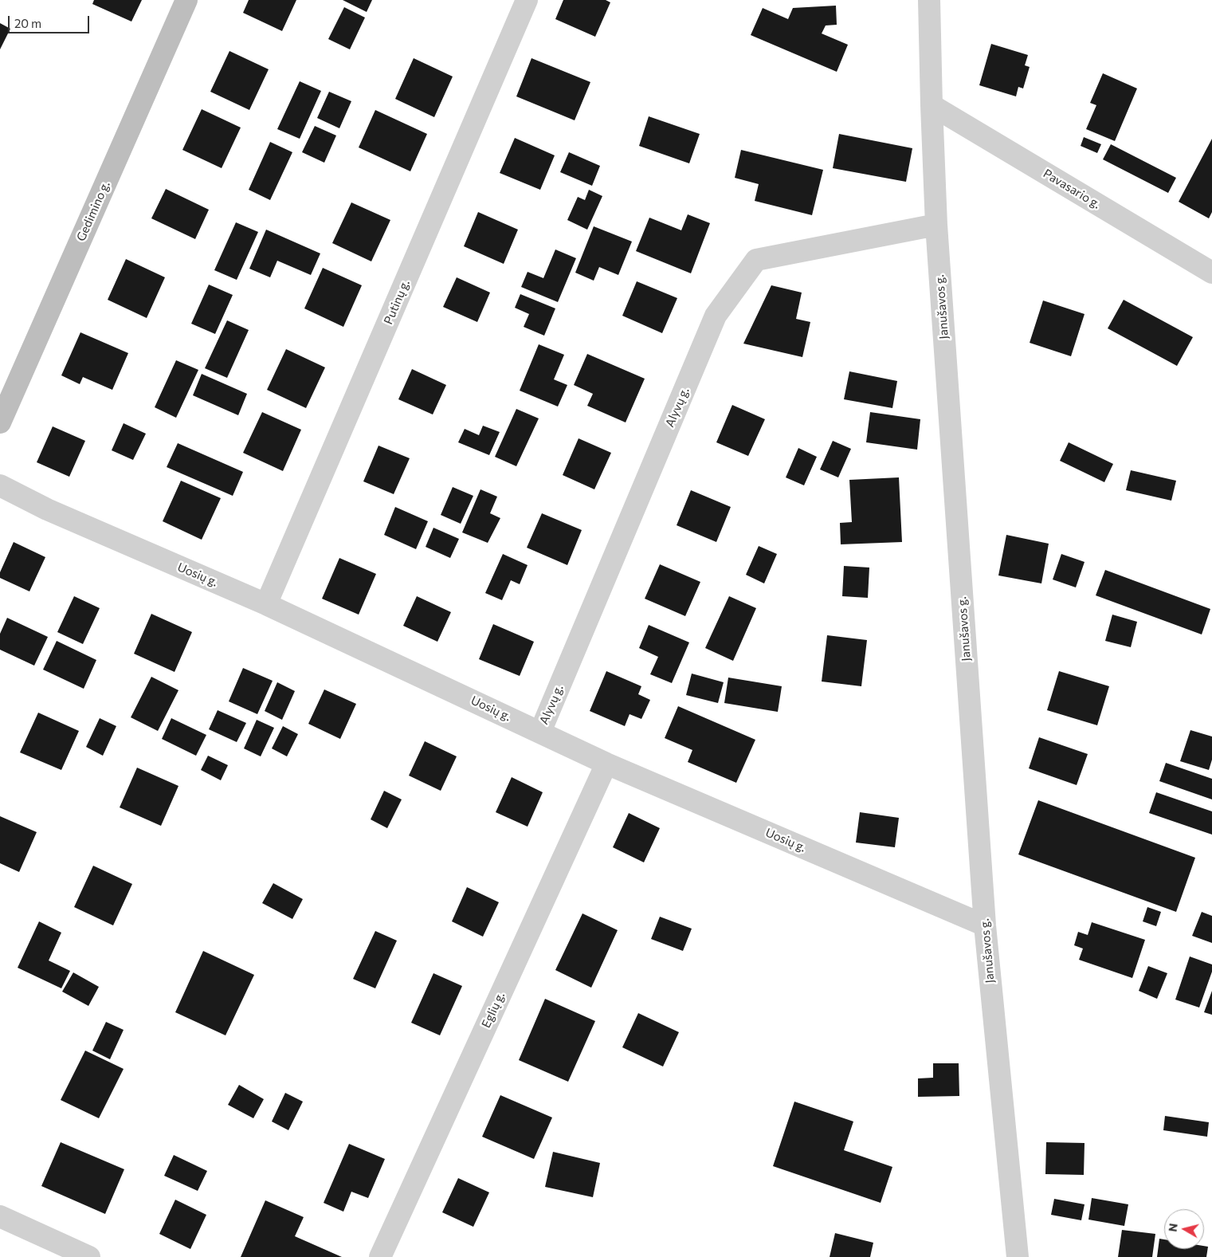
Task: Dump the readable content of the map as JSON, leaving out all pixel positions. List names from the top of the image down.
{
  "streets": {
    "main road": ["Gedimino g."],
    "street": [
      "Pavasario g.",
      "Putinų g.",
      "Janušavos g.",
      "Alyvų g.",
      "Uosių g.",
      "Eglių g."
    ]
  },
  "crossings": [
    ["Pavasario g.", "Janušavos g."],
    ["Putinų g.", "Uosių g."],
    ["Janušavos g.", "Alyvų g."],
    ["Janušavos g.", "Uosių g."],
    ["Alyvų g.", "Uosių g."],
    ["Uosių g.", "Eglių g."]
  ],
  "scale_bar": "20 m",
  "north": "left"
}
